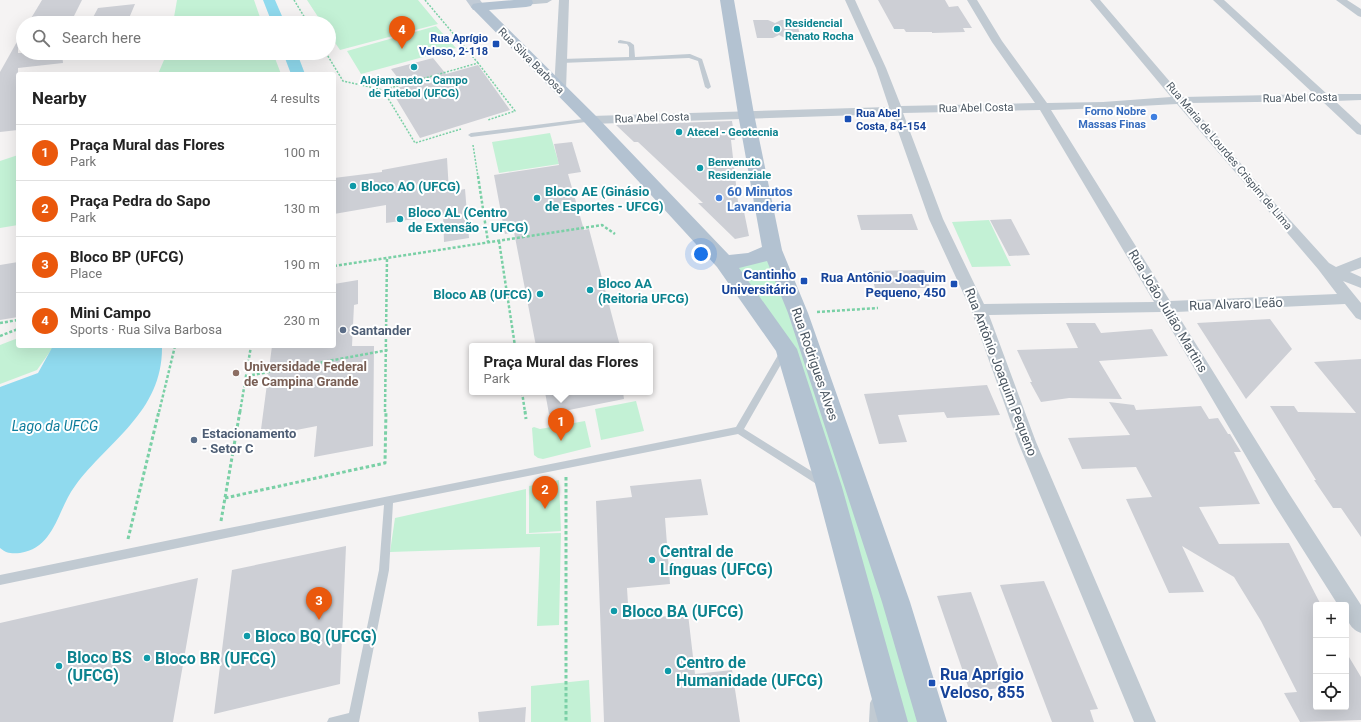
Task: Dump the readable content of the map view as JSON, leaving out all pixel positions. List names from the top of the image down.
{
  "streets": {
    "main road": ["Rua Silva Barbosa", "Rua Rodrigues Alves"],
    "street": [
      "Rua Abel Costa",
      "Rua Maria de Lourdes Crispim de Lima",
      "Rua Alvaro Leão",
      "Rua João Julião Martins",
      "Rua Antônio Joaquim Pequeno"
    ]
  },
  "crossings": [
    ["Rua Silva Barbosa", "Rua Abel Costa"],
    ["Rua Silva Barbosa", "Rua Rodrigues Alves"],
    ["Rua Abel Costa", "Rua Maria de Lourdes Crispim de Lima"],
    ["Rua Abel Costa", "Rua João Julião Martins"],
    ["Rua Abel Costa", "Rua Rodrigues Alves"],
    ["Rua Abel Costa", "Rua Antônio Joaquim Pequeno"],
    ["Rua Maria de Lourdes Crispim de Lima", "Rua Alvaro Leão"],
    ["Rua Alvaro Leão", "Rua João Julião Martins"],
    ["Rua Alvaro Leão", "Rua Antônio Joaquim Pequeno"]
  ],
  "water": ["Lago da UFCG"],
  "places": {
    "other": [
      "Residencial Renato Rocha",
      "Alojamaneto - Campo de Futebol (UFCG)",
      "Forno Nobre Massas Finas",
      "Atecel - Geotecnia",
      "Benvenuto Residenziale",
      "Bloco AO (UFCG)",
      "Bloco AE (Ginásio de Esportes - UFCG)",
      "60 Minutos Lavanderia",
      "Bloco AL (Centro de Extensão - UFCG)",
      "Bloco AA (Reitoria UFCG)",
      "Bloco AB (UFCG)",
      "Santander",
      "Universidade Federal de Campina Grande",
      "Estacionamento - Setor C",
      "Central de Línguas (UFCG)",
      "Bloco BA (UFCG)",
      "Bloco BQ (UFCG)",
      "Bloco BR (UFCG)",
      "Bloco BS (UFCG)",
      "Centro de Humanidade (UFCG)"
    ],
    "transit": [
      "Rua Aprígio Veloso, 2-118",
      "Rua Abel Costa, 84-154",
      "Cantinho Universitário",
      "Rua Antônio Joaquim Pequeno, 450",
      "Rua Aprígio Veloso, 855"
    ]
  },
  "page": {
    "pins": [
      "4",
      "1",
      "2",
      "3"
    ],
    "search": "Search here",
    "heading": ["Nearby", "4 results"],
    "list": [
      {
        "mark": "1",
        "name": "Praça Mural das Flores",
        "note": "Park",
        "value": "100 m"
      },
      {
        "mark": "2",
        "name": "Praça Pedra do Sapo",
        "note": "Park",
        "value": "130 m"
      },
      {
        "mark": "3",
        "name": "Bloco BP (UFCG)",
        "note": "Place",
        "value": "190 m"
      },
      {
        "mark": "4",
        "name": "Mini Campo",
        "note": "Sports · Rua Silva Barbosa",
        "value": "230 m"
      }
    ],
    "popup": ["Praça Mural das Flores", "Park"],
    "map_buttons": ["+", "−"]
  }
}
